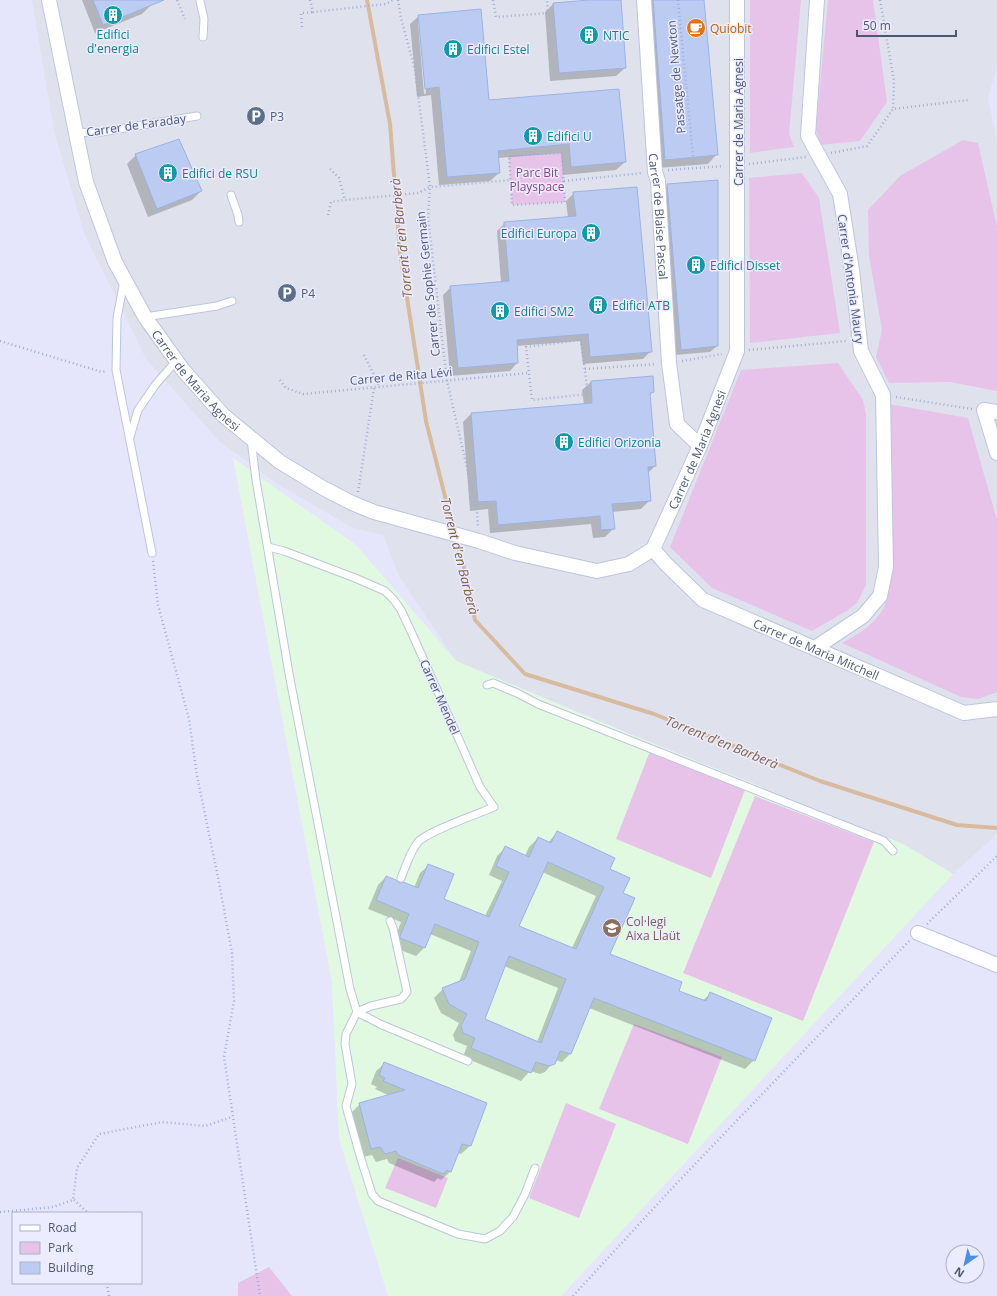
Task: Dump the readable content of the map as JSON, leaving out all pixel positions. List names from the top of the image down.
{
  "streets": {
    "street": [
      "Carrer de Maria Agnesi",
      "Carrer de Blaise Pascal",
      "Carrer d'Antonia Maury",
      "Carrer de Maria Mitchell"
    ],
    "lane": ["Carrer de Faraday", "Carrer Mendel"],
    "path": ["Passatge de Newton", "Carrer de Sophie Germain", "Carrer de Rita Lévi"]
  },
  "crossings": [
    ["Carrer de Maria Agnesi", "Carrer de Faraday"],
    ["Carrer de Maria Agnesi", "Carrer de Blaise Pascal"],
    ["Carrer de Maria Agnesi", "Carrer de Maria Mitchell"],
    ["Carrer d'Antonia Maury", "Carrer de Maria Mitchell"],
    ["Carrer de Sophie Germain", "Carrer de Rita Lévi"]
  ],
  "water": ["Torrent d'en Barberà"],
  "parks": ["Parc Bit Playspace"],
  "places": {
    "building": [
      "Edifici d'energia",
      "NTIC",
      "Edifici Estel",
      "Edifici U",
      "Edifici de RSU",
      "Edifici Europa",
      "Edifici Disset",
      "Edifici ATB",
      "Edifici SM2",
      "Edifici Orizonia"
    ],
    "cafe": ["Quiobit"],
    "parking": ["P3", "P4"],
    "school or university": ["Col·legi Aixa Llaüt"]
  },
  "legend": ["Road", "Park", "Building"],
  "scale_bar": "50 m",
  "north": "bottom left"
}
